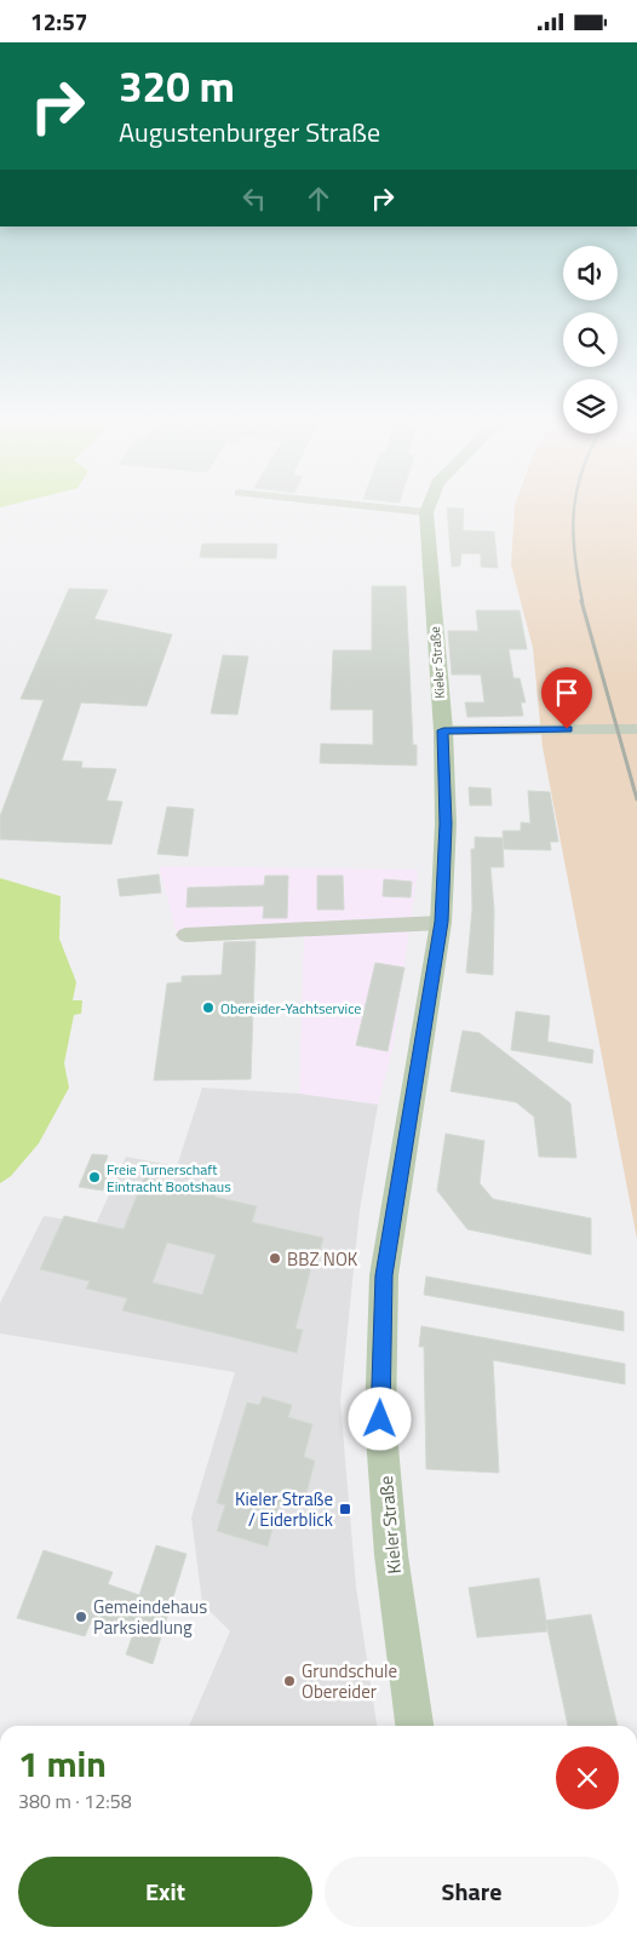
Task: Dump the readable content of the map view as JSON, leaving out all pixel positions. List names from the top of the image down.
{
  "streets": {
    "main road": ["Kieler Straße"]
  },
  "places": {
    "other": [
      "Obereider-Yachtservice",
      "Freie Turnerschaft Eintracht Bootshaus",
      "BBZ NOK",
      "Gemeindehaus Parksiedlung",
      "Grundschule Obereider"
    ],
    "transit": ["Kieler Straße / Eiderblick"]
  },
  "page": {
    "status": "12:57",
    "turn": ["320 m", "Augustenburger Straße"],
    "heading": ["1 min", "380 m · 12:58"],
    "buttons": ["Exit", "Share"]
  }
}
